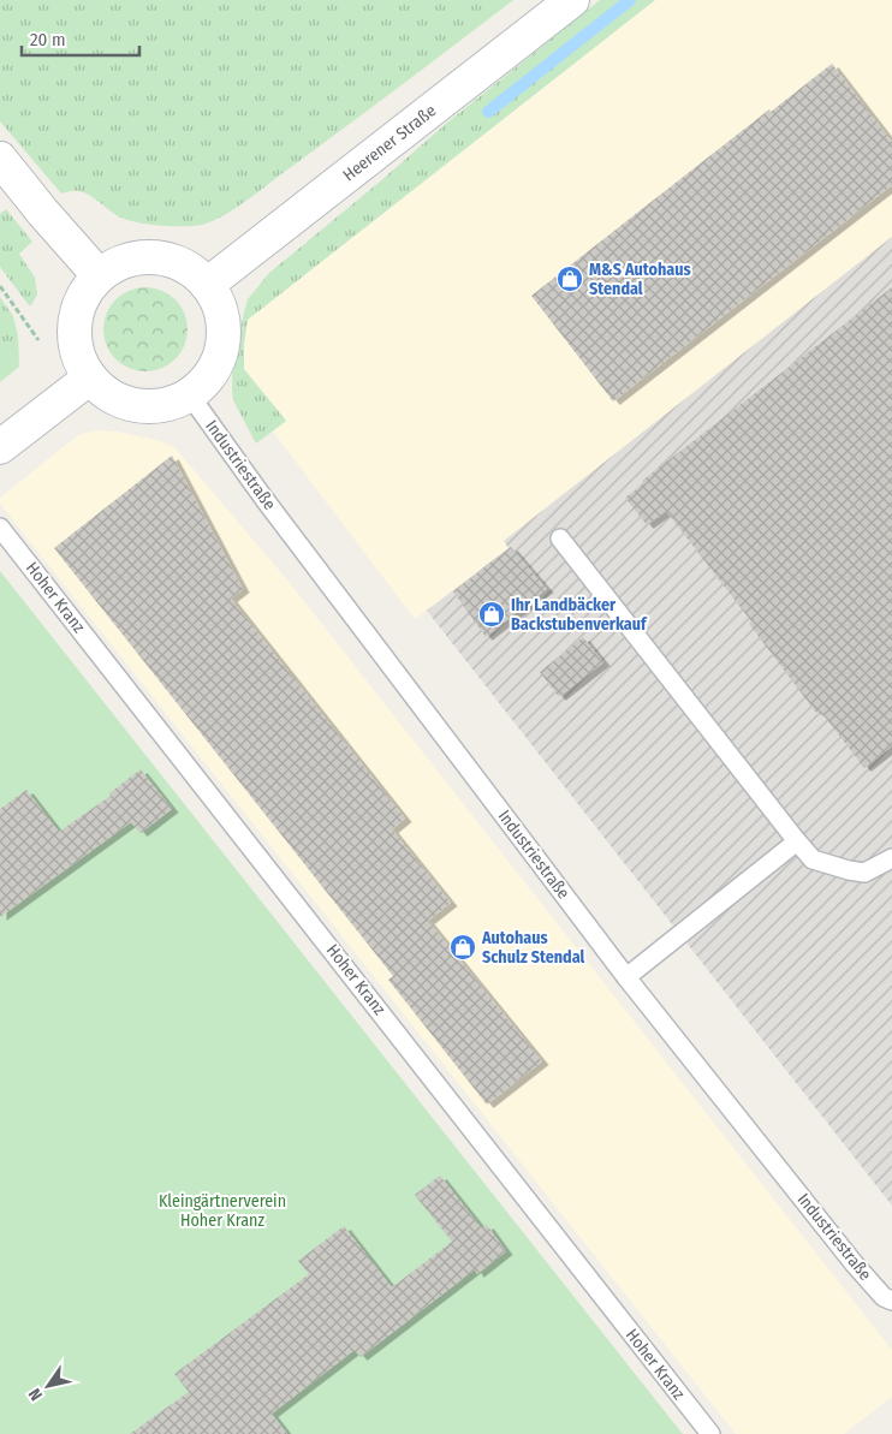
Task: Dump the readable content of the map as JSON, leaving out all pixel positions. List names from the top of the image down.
{
  "streets": {
    "main road": ["Heerener Straße"],
    "lane": ["Industriestraße", "Hoher Kranz"]
  },
  "crossings": [
    ["Heerener Straße", "Industriestraße"]
  ],
  "parks": ["Kleingärtnerverein Hoher Kranz"],
  "places": {
    "shop": ["M&S Autohaus Stendal", "Ihr Landbäcker Backstubenverkauf", "Autohaus Schulz Stendal"]
  },
  "scale_bar": "20 m",
  "north": "bottom left"
}
